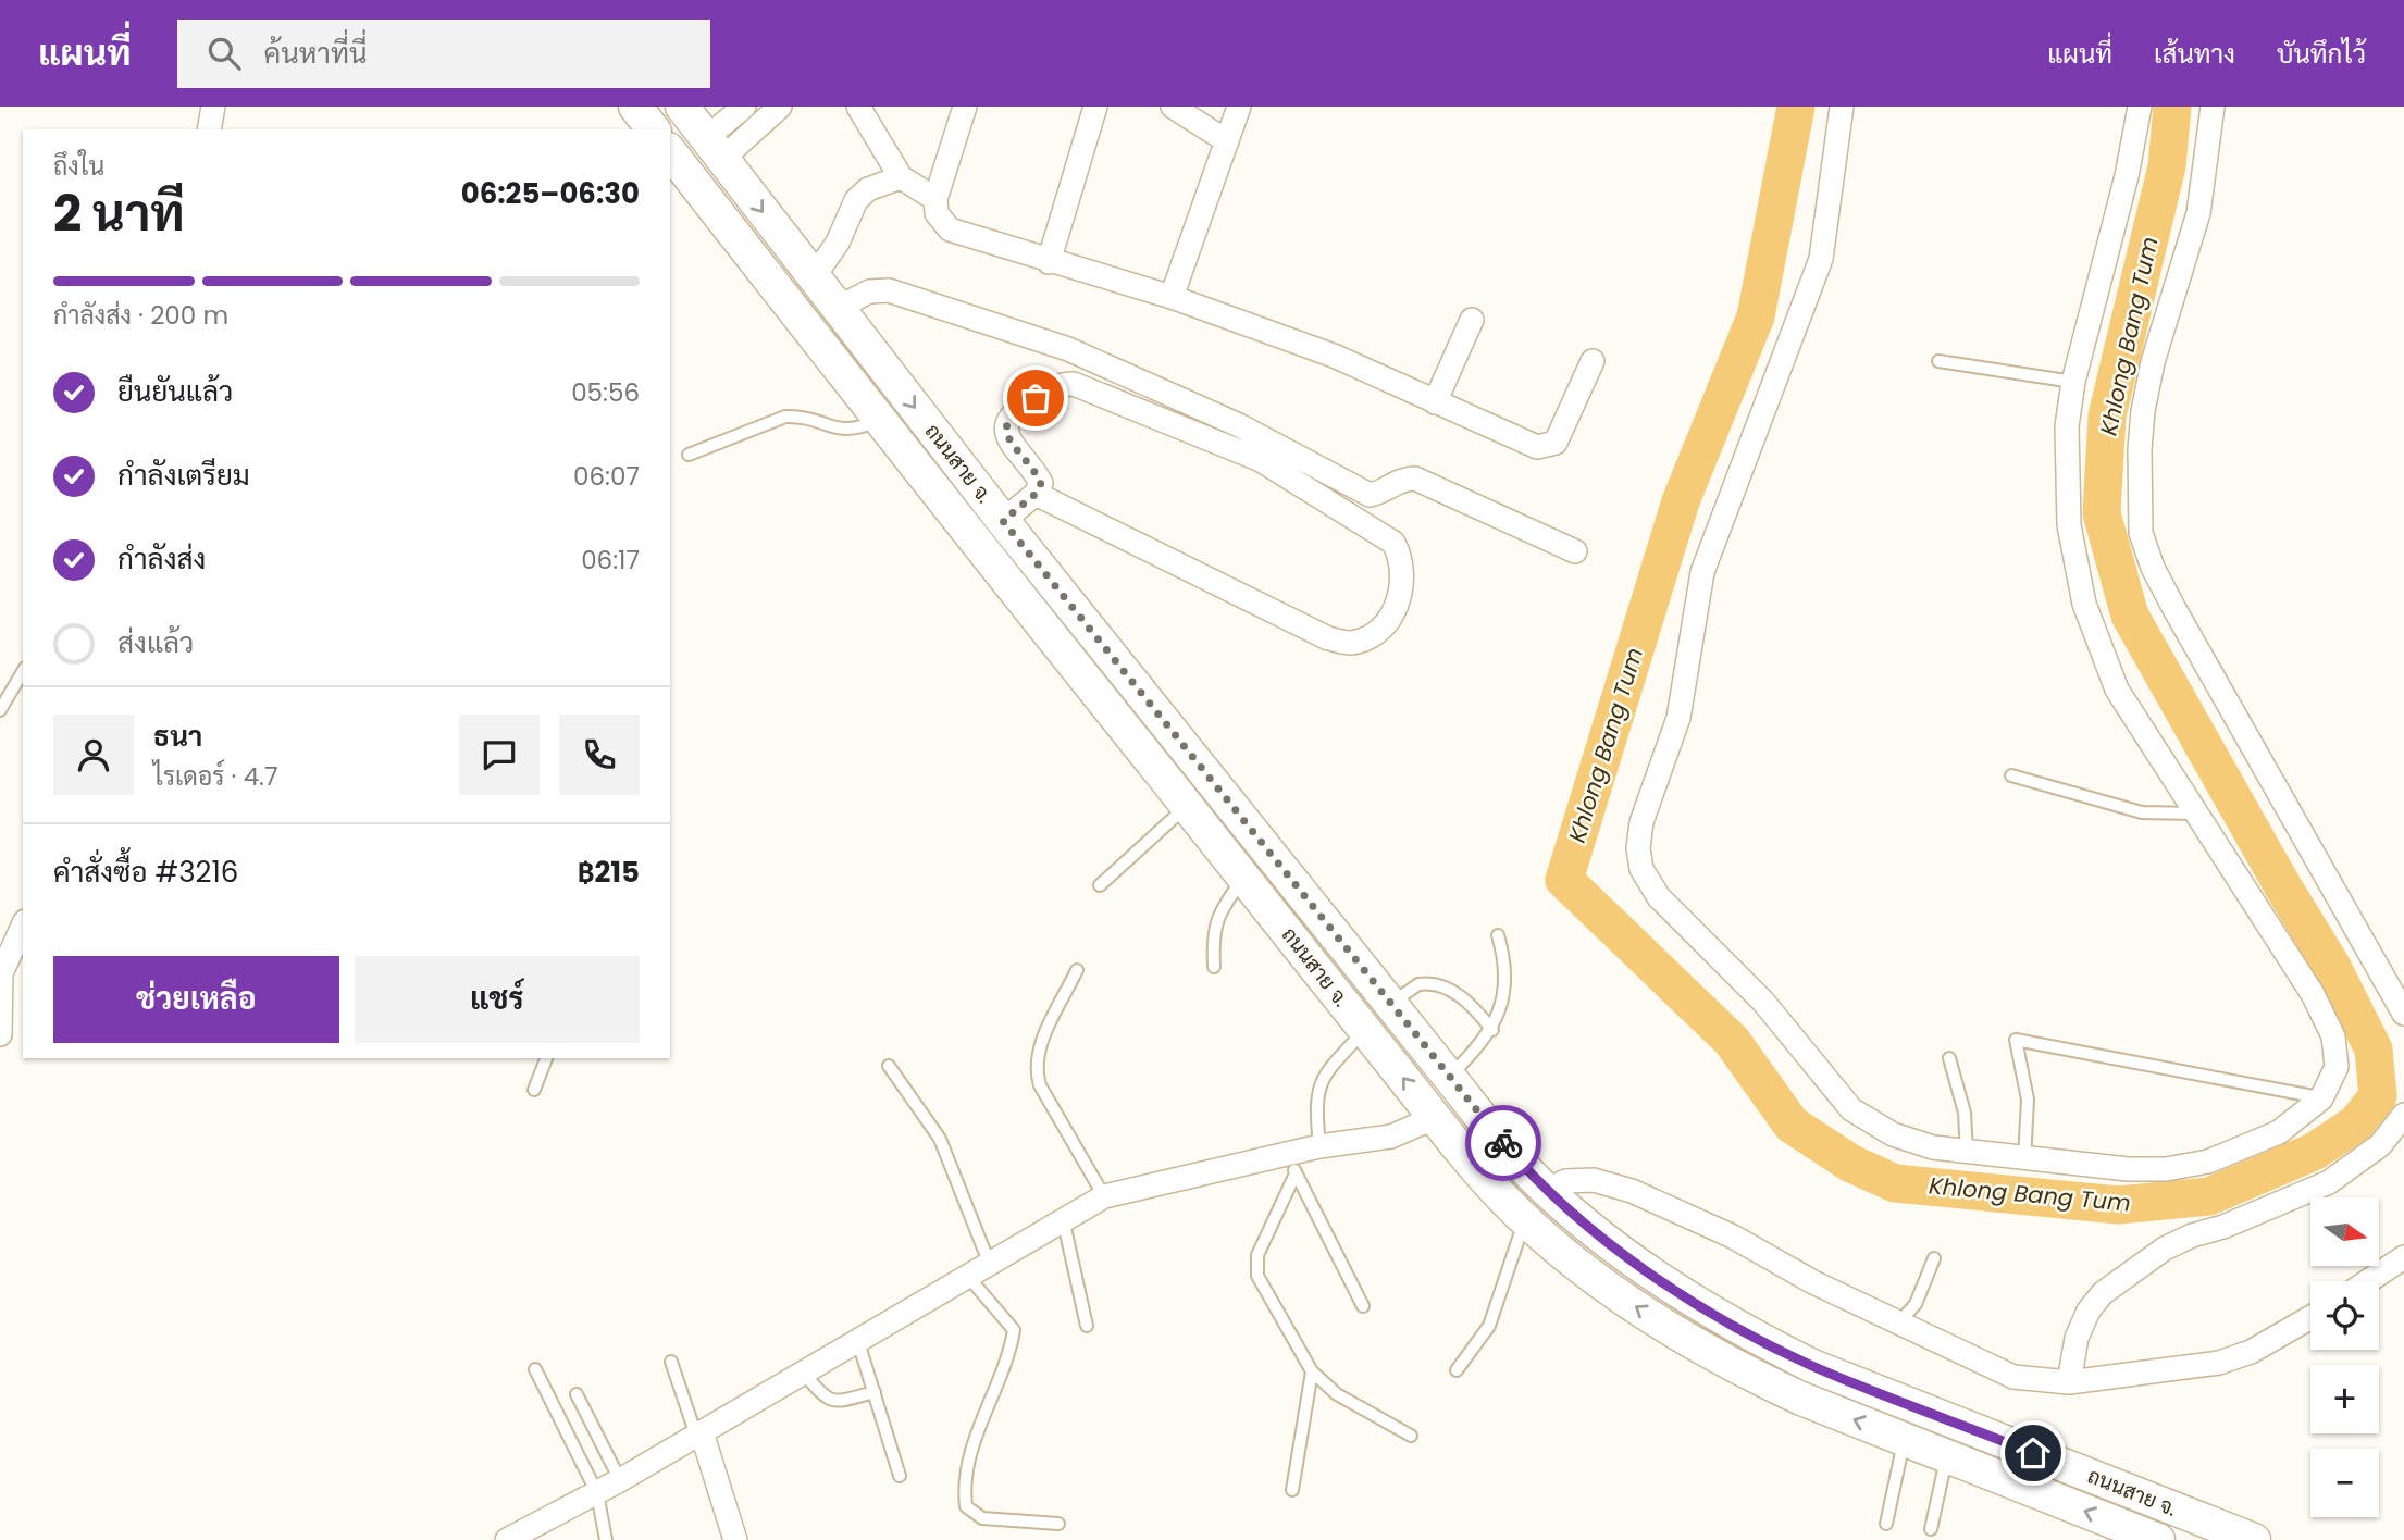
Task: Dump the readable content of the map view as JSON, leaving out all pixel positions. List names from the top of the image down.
{
  "streets": {
    "main road": ["ถนนสาย จ."]
  },
  "water": ["Khlong Bang Tum"],
  "north": "right",
  "page": {
    "header": "แผนที่",
    "search": "ค้นหาที่นี่",
    "nav": ["แผนที่", "เส้นทาง", "บันทึกไว้"],
    "heading": ["2 นาที", "ถึงใน", "06:25–06:30"],
    "panel": [
      "ธนา",
      "ไรเดอร์ · 4.7",
      "คำสั่งซื้อ #3216",
      "฿215"
    ],
    "bar": "กำลังส่ง · 200 m",
    "list": [
      ["ยืนยันแล้ว", "05:56"],
      ["กำลังเตรียม", "06:07"],
      ["กำลังส่ง", "06:17"],
      "ส่งแล้ว"
    ],
    "buttons": ["ช่วยเหลือ", "แชร์"],
    "map_buttons": ["+", "−"]
  }
}
